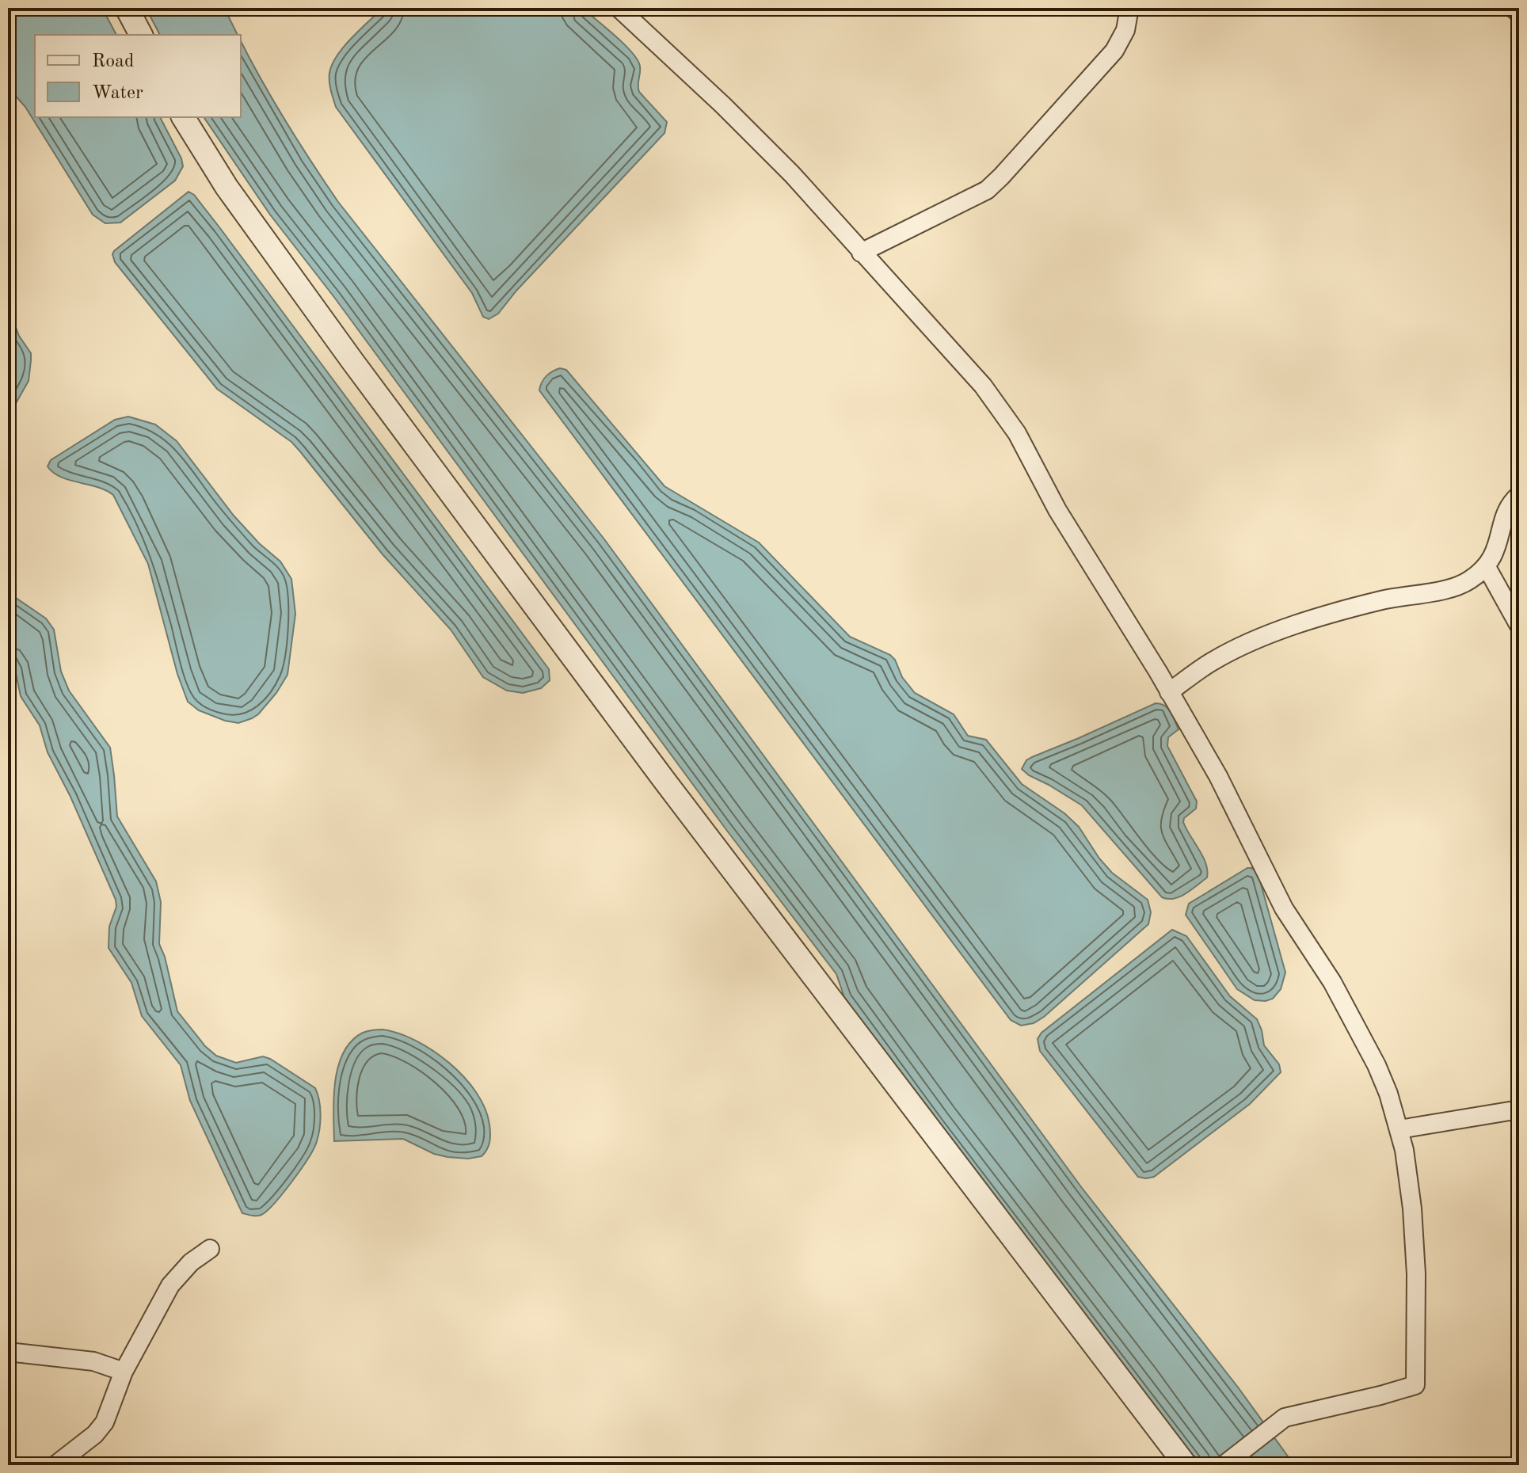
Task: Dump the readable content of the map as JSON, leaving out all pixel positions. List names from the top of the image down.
{
  "legend": ["Road", "Water"]
}
